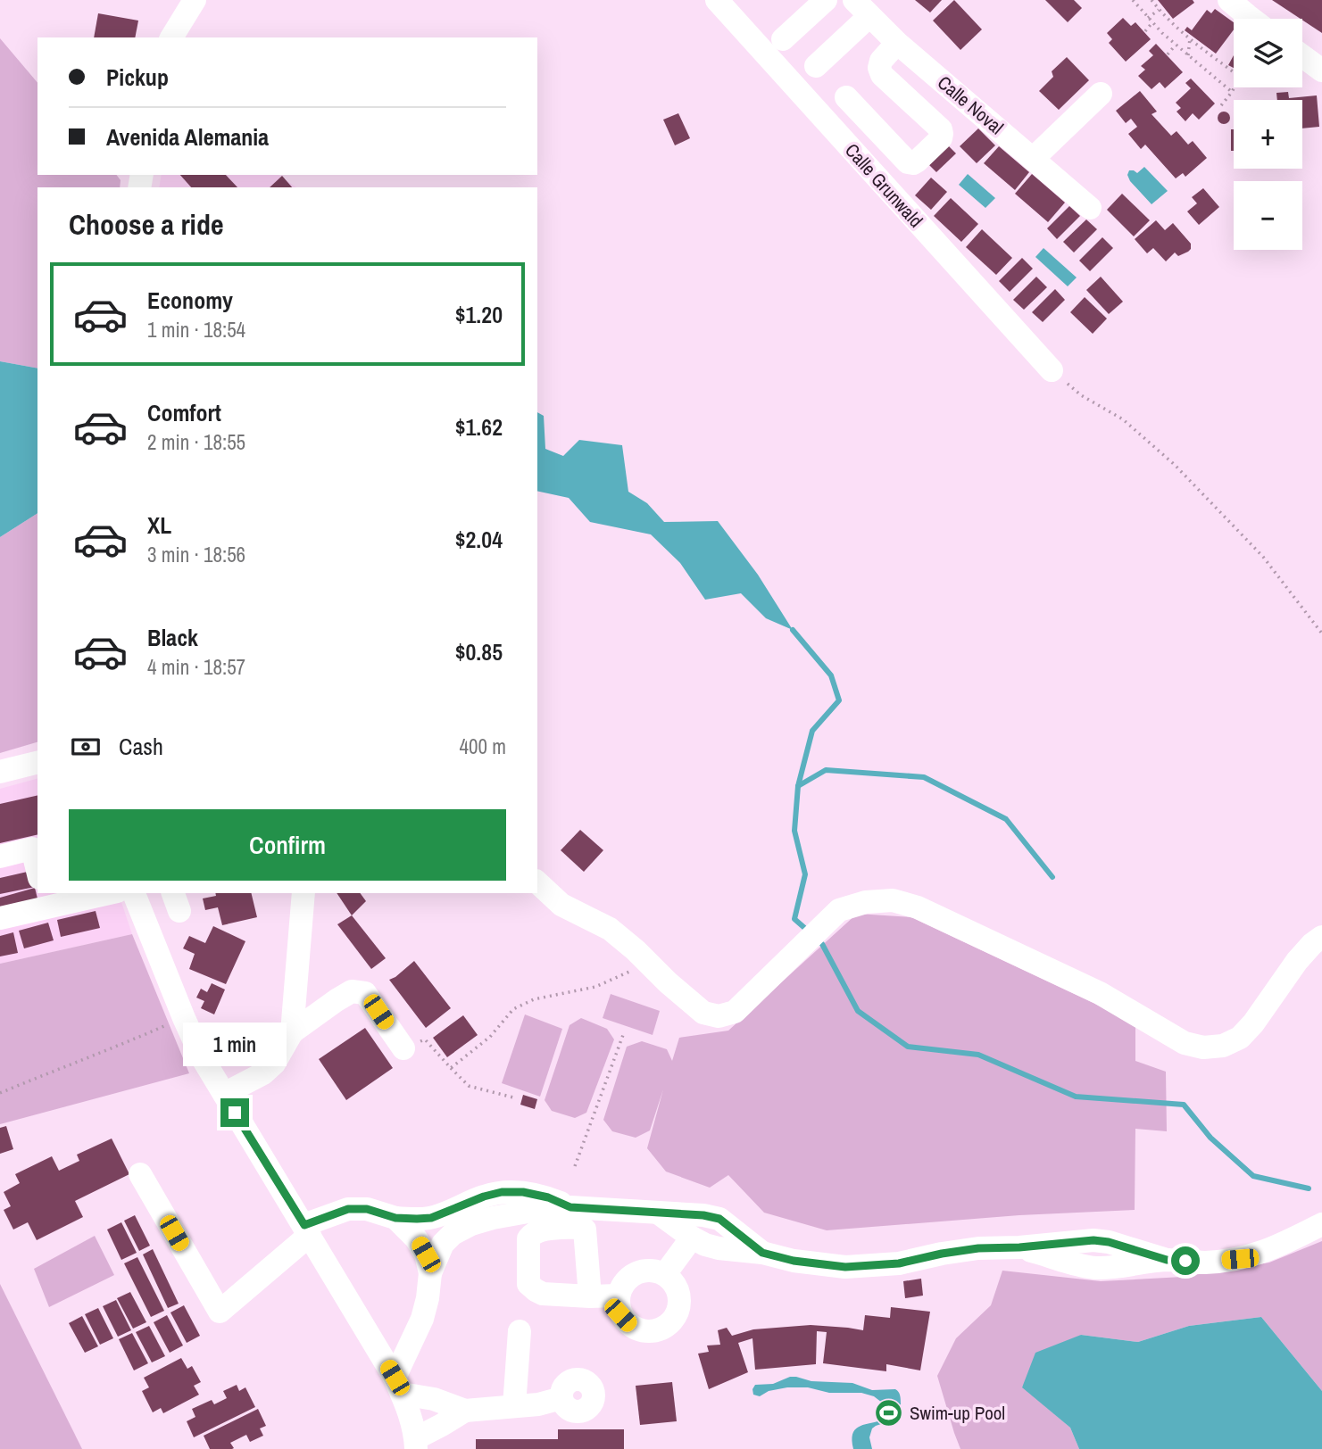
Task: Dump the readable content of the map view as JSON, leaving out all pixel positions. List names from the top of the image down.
{
  "streets": {
    "street": ["Calle Noval", "Calle Grunwald"]
  },
  "places": {
    "sports": ["Swim-up Pool"]
  },
  "page": {
    "map_buttons": ["+", "−"],
    "banner": ["Pickup", "Avenida Alemania"],
    "heading": "Choose a ride",
    "list": [
      {
        "name": "Economy",
        "note": "1 min · 18:54",
        "value": "$1.20"
      },
      {
        "name": "Comfort",
        "note": "2 min · 18:55",
        "value": "$1.62"
      },
      {
        "name": "XL",
        "note": "3 min · 18:56",
        "value": "$2.04"
      },
      {
        "name": "Black",
        "note": "4 min · 18:57",
        "value": "$0.85"
      }
    ],
    "pay": ["Cash", "400 m"],
    "buttons": "Confirm",
    "bubble": "1 min"
  }
}
